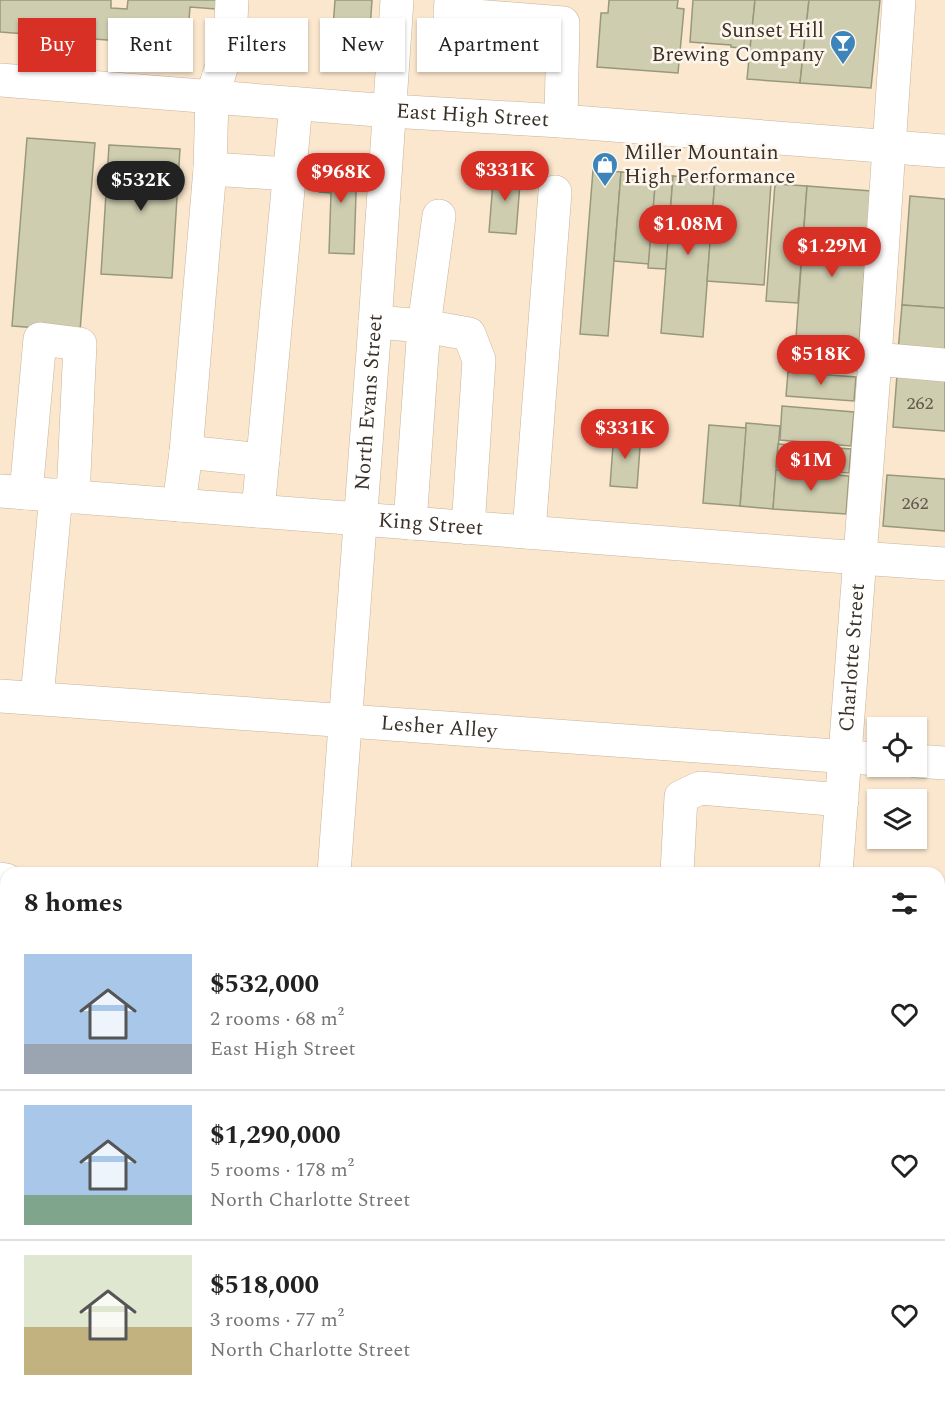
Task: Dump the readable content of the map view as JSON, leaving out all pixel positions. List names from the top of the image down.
{
  "streets": {
    "street": [
      "East High Street",
      "North Evans Street",
      "King Street",
      "Charlotte Street",
      "Lesher Alley"
    ]
  },
  "crossings": [
    ["East High Street", "North Evans Street"],
    ["East High Street", "Charlotte Street"],
    ["North Evans Street", "King Street"],
    ["North Evans Street", "Lesher Alley"],
    ["King Street", "Charlotte Street"],
    ["Charlotte Street", "Lesher Alley"]
  ],
  "places": {
    "bar": ["Sunset Hill Brewing Company"],
    "shop": ["Miller Mountain High Performance"]
  },
  "house_numbers": ["262", "262"],
  "page": {
    "chip": [
      "Buy",
      "Rent",
      "Filters",
      "New",
      "Apartment"
    ],
    "price": [
      "$331K",
      "$968K",
      "$532K",
      "$1.08M",
      "$1.29M",
      "$518K",
      "$331K",
      "$1M"
    ],
    "heading": "8 homes",
    "list": [
      {
        "name": "$532,000",
        "note": "2 rooms · 68 m² · East High Street"
      },
      {
        "name": "$1,290,000",
        "note": "5 rooms · 178 m² · North Charlotte Street"
      },
      {
        "name": "$518,000",
        "note": "3 rooms · 77 m² · North Charlotte Street"
      }
    ]
  }
}
